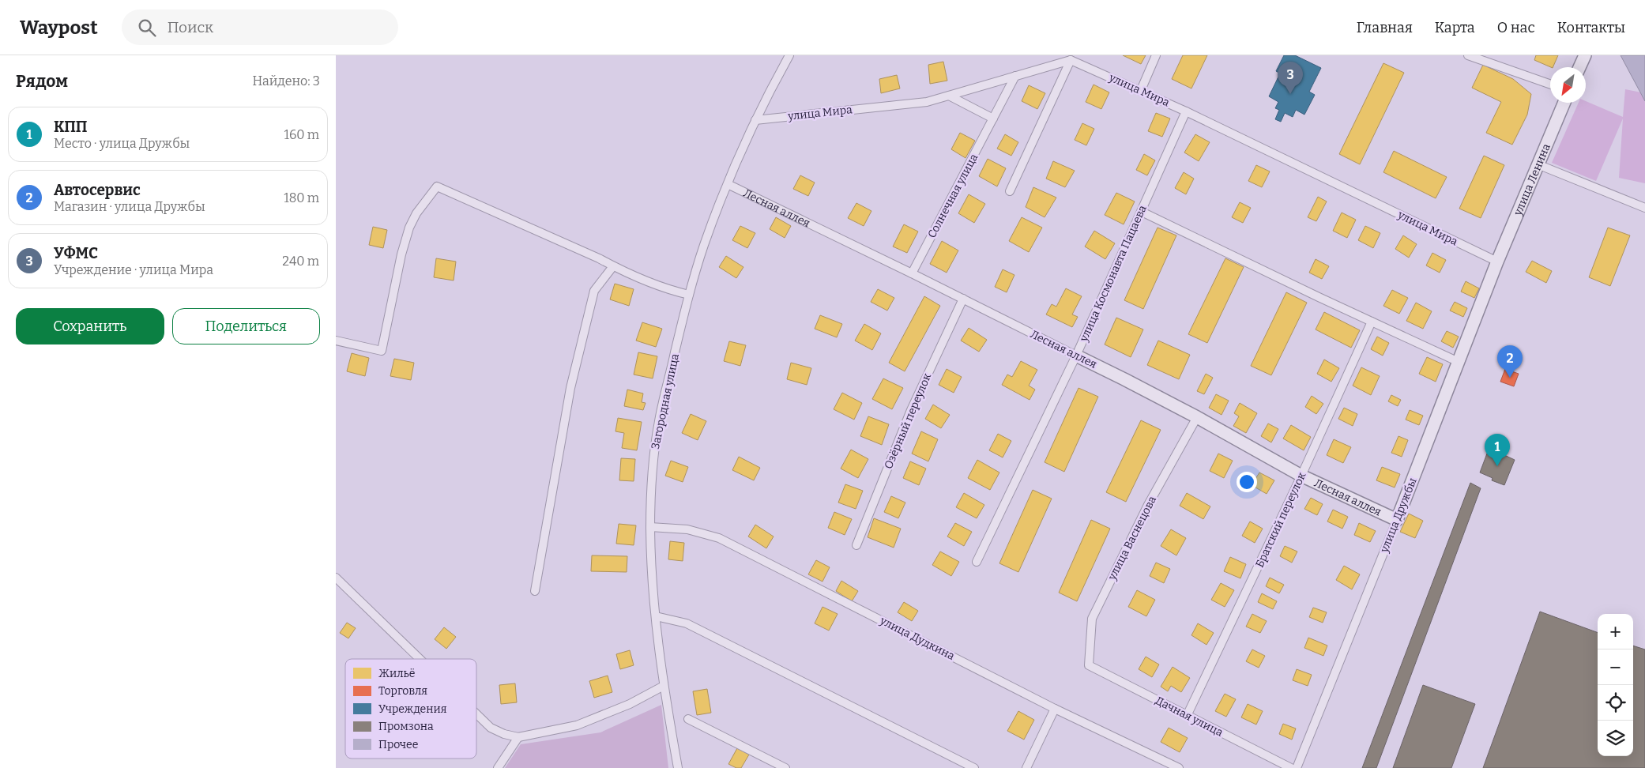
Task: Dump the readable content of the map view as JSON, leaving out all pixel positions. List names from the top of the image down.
{
  "streets": {
    "street": [
      "улица Мира",
      "улица Ленина",
      "Солнечная улица",
      "Лесная аллея",
      "улица Космонавта Пацаева",
      "Загородная улица",
      "Озёрный переулок",
      "улица Дружбы",
      "Братский переулок",
      "улица Васнецова",
      "улица Дудкина",
      "Дачная улица"
    ]
  },
  "crossings": [
    ["улица Мира", "улица Ленина"],
    ["улица Мира", "Солнечная улица"],
    ["улица Мира", "улица Космонавта Пацаева"],
    ["улица Мира", "Загородная улица"],
    ["улица Мира", "улица Дружбы"],
    ["улица Ленина", "улица Дружбы"],
    ["Солнечная улица", "Лесная аллея"],
    ["Лесная аллея", "улица Космонавта Пацаева"],
    ["Лесная аллея", "Загородная улица"],
    ["Лесная аллея", "Озёрный переулок"],
    ["Лесная аллея", "улица Дружбы"],
    ["Лесная аллея", "Братский переулок"],
    ["Лесная аллея", "улица Васнецова"],
    ["Загородная улица", "улица Дудкина"],
    ["Братский переулок", "Дачная улица"],
    ["улица Васнецова", "Дачная улица"]
  ],
  "legend": [
    "Жильё",
    "Торговля",
    "Учреждения",
    "Промзона",
    "Прочее"
  ],
  "north": "bottom left",
  "page": {
    "header": "Waypost",
    "search": "Поиск",
    "nav": [
      "Главная",
      "Карта",
      "О нас",
      "Контакты"
    ],
    "heading": ["Рядом", "Найдено: 3"],
    "pins": ["3", "2", "1"],
    "list": [
      {
        "mark": "1",
        "name": "КПП",
        "note": "Место · улица Дружбы",
        "value": "160 m"
      },
      {
        "mark": "2",
        "name": "Автосервис",
        "note": "Магазин · улица Дружбы",
        "value": "180 m"
      },
      {
        "mark": "3",
        "name": "УФМС",
        "note": "Учреждение · улица Мира",
        "value": "240 m"
      }
    ],
    "buttons": ["Сохранить", "Поделиться"],
    "map_buttons": ["+", "−"]
  }
}
